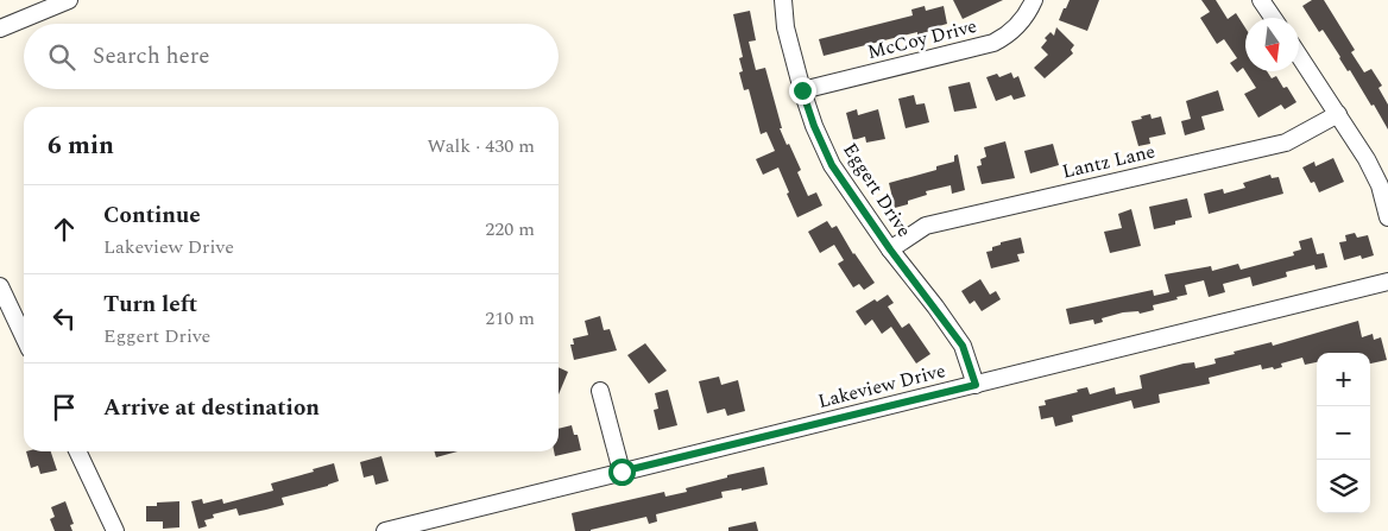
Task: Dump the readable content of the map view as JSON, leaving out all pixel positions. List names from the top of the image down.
{
  "streets": {
    "street": [
      "McCoy Drive",
      "Lantz Lane",
      "Eggert Drive",
      "Lakeview Drive"
    ]
  },
  "crossings": [
    ["McCoy Drive", "Eggert Drive"],
    ["Lantz Lane", "Eggert Drive"],
    ["Eggert Drive", "Lakeview Drive"]
  ],
  "north": "bottom",
  "page": {
    "search": "Search here",
    "heading": ["6 min", "Walk · 430 m"],
    "list": [
      ["Continue", "Lakeview Drive", "220 m"],
      ["Turn left", "Eggert Drive", "210 m"],
      "Arrive at destination"
    ],
    "map_buttons": ["+", "−"]
  }
}
